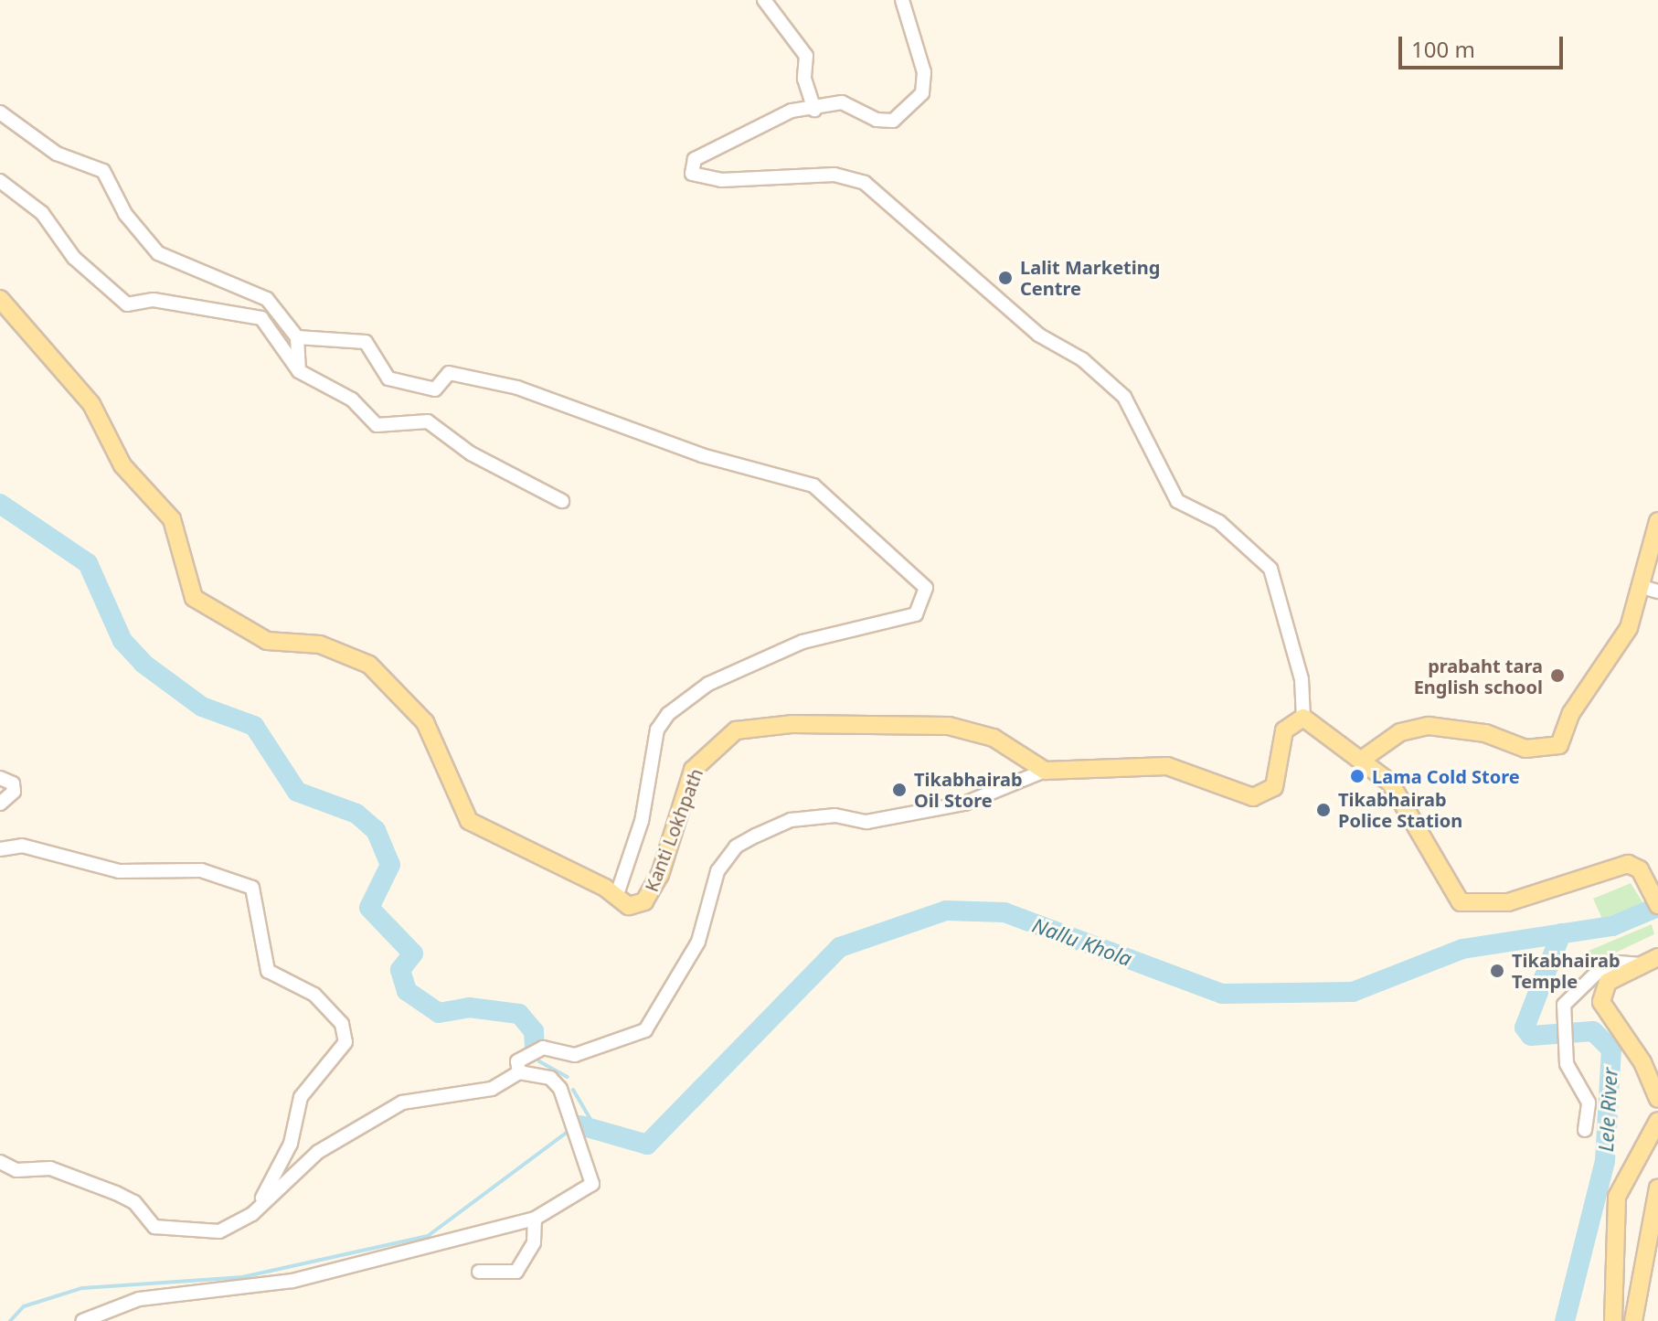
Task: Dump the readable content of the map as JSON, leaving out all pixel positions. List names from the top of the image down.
{
  "streets": {
    "main road": ["Kanti Lokhpath"]
  },
  "water": ["Nallu Khola", "Lele River"],
  "places": [
    "Lalit Marketing Centre",
    "prabaht tara English school",
    "Lama Cold Store",
    "Tikabhairab Oil Store",
    "Tikabhairab Police Station",
    "Tikabhairab Temple"
  ],
  "scale_bar": "100 m"
}
